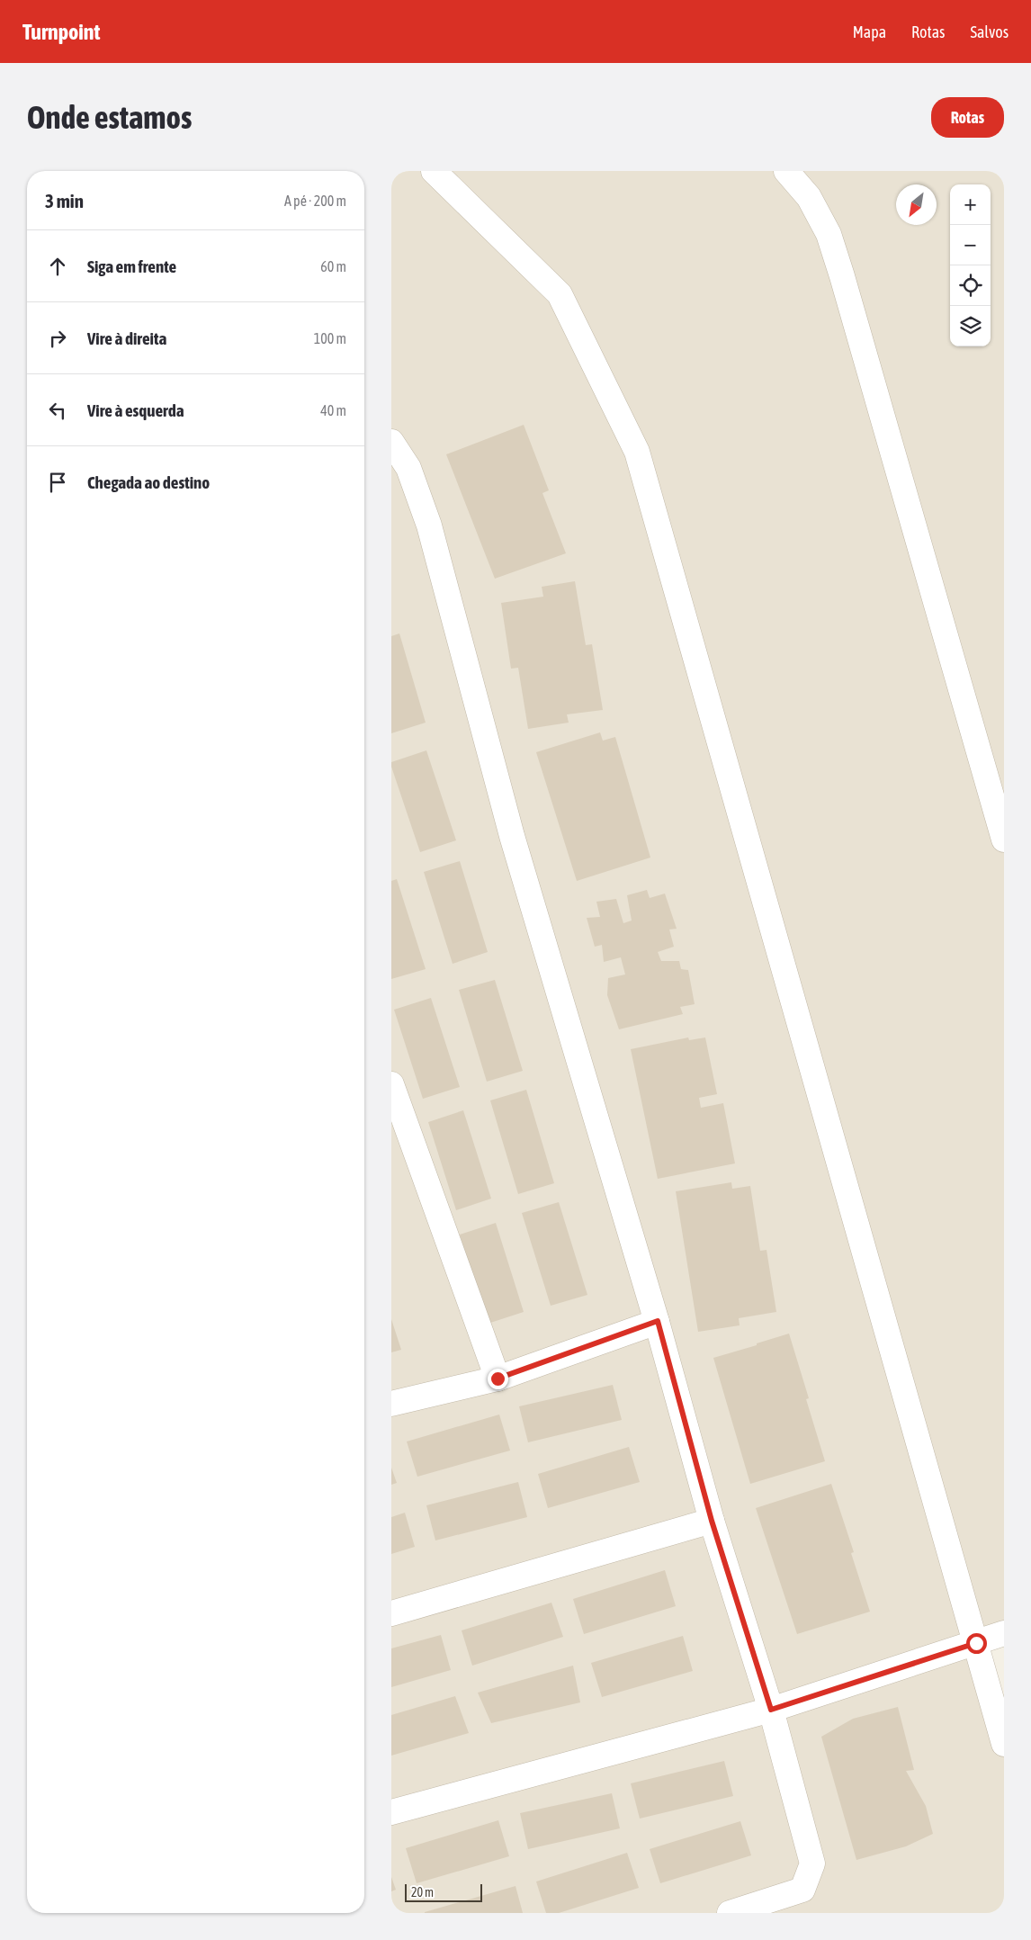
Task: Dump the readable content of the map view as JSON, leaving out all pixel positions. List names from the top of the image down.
{
  "scale_bar": "20 m",
  "north": "bottom left",
  "page": {
    "header": "Turnpoint",
    "nav": ["Mapa", "Rotas", "Salvos"],
    "buttons": "Rotas",
    "title": "Onde estamos",
    "heading": ["3 min", "A pé · 200 m"],
    "map_buttons": ["+", "−"],
    "list": [
      ["Siga em frente", "60 m"],
      ["Vire à direita", "100 m"],
      ["Vire à esquerda", "40 m"],
      "Chegada ao destino"
    ],
    "scale": "20 m"
  }
}
